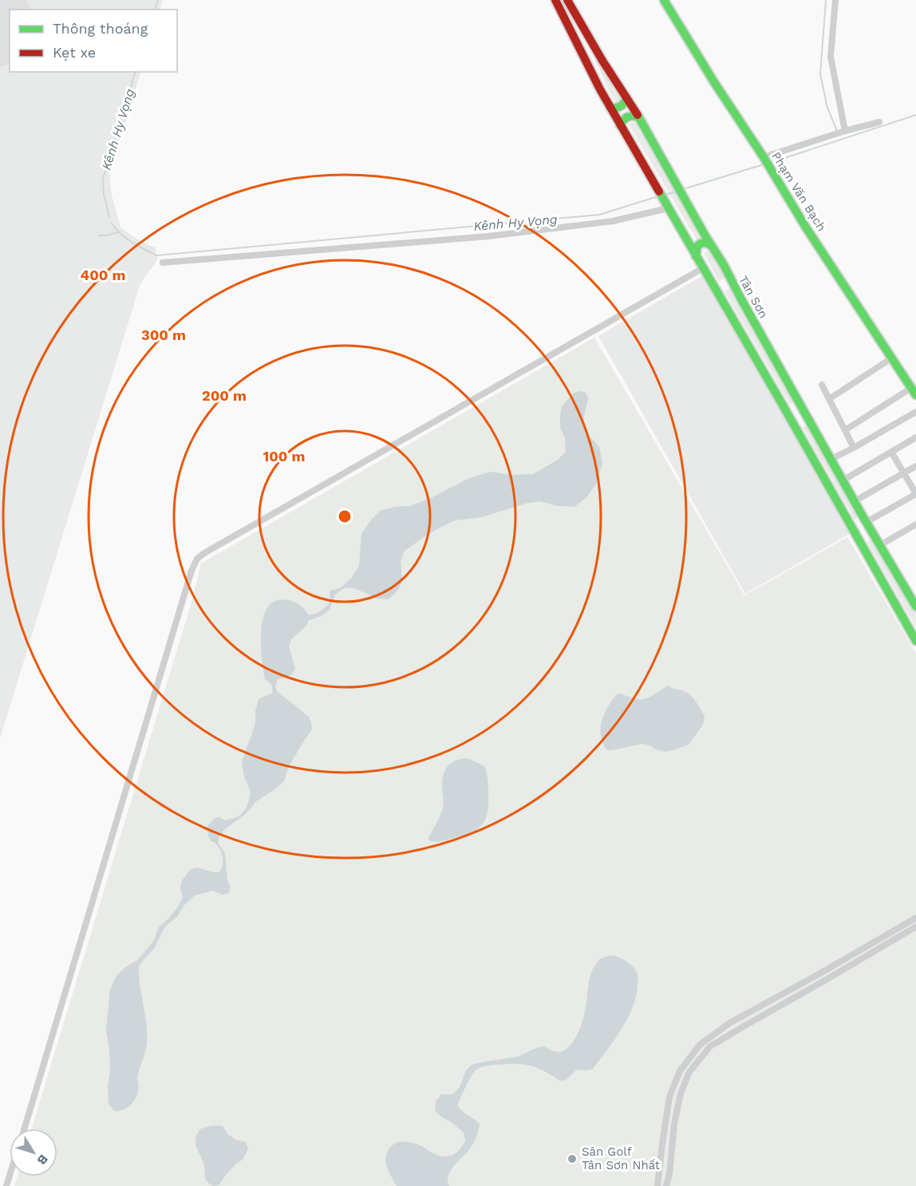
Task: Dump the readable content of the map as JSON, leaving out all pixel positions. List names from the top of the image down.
{
  "streets": {
    "street": ["Phạm Văn Bạch", "Tân Sơn"]
  },
  "water": ["Kênh Hy Vọng"],
  "places": ["Sân Golf Tân Sơn Nhất"],
  "legend": ["Thông thoáng", "Kẹt xe"],
  "north": "bottom right",
  "rings": [
    "400 m",
    "300 m",
    "200 m",
    "100 m"
  ]
}
